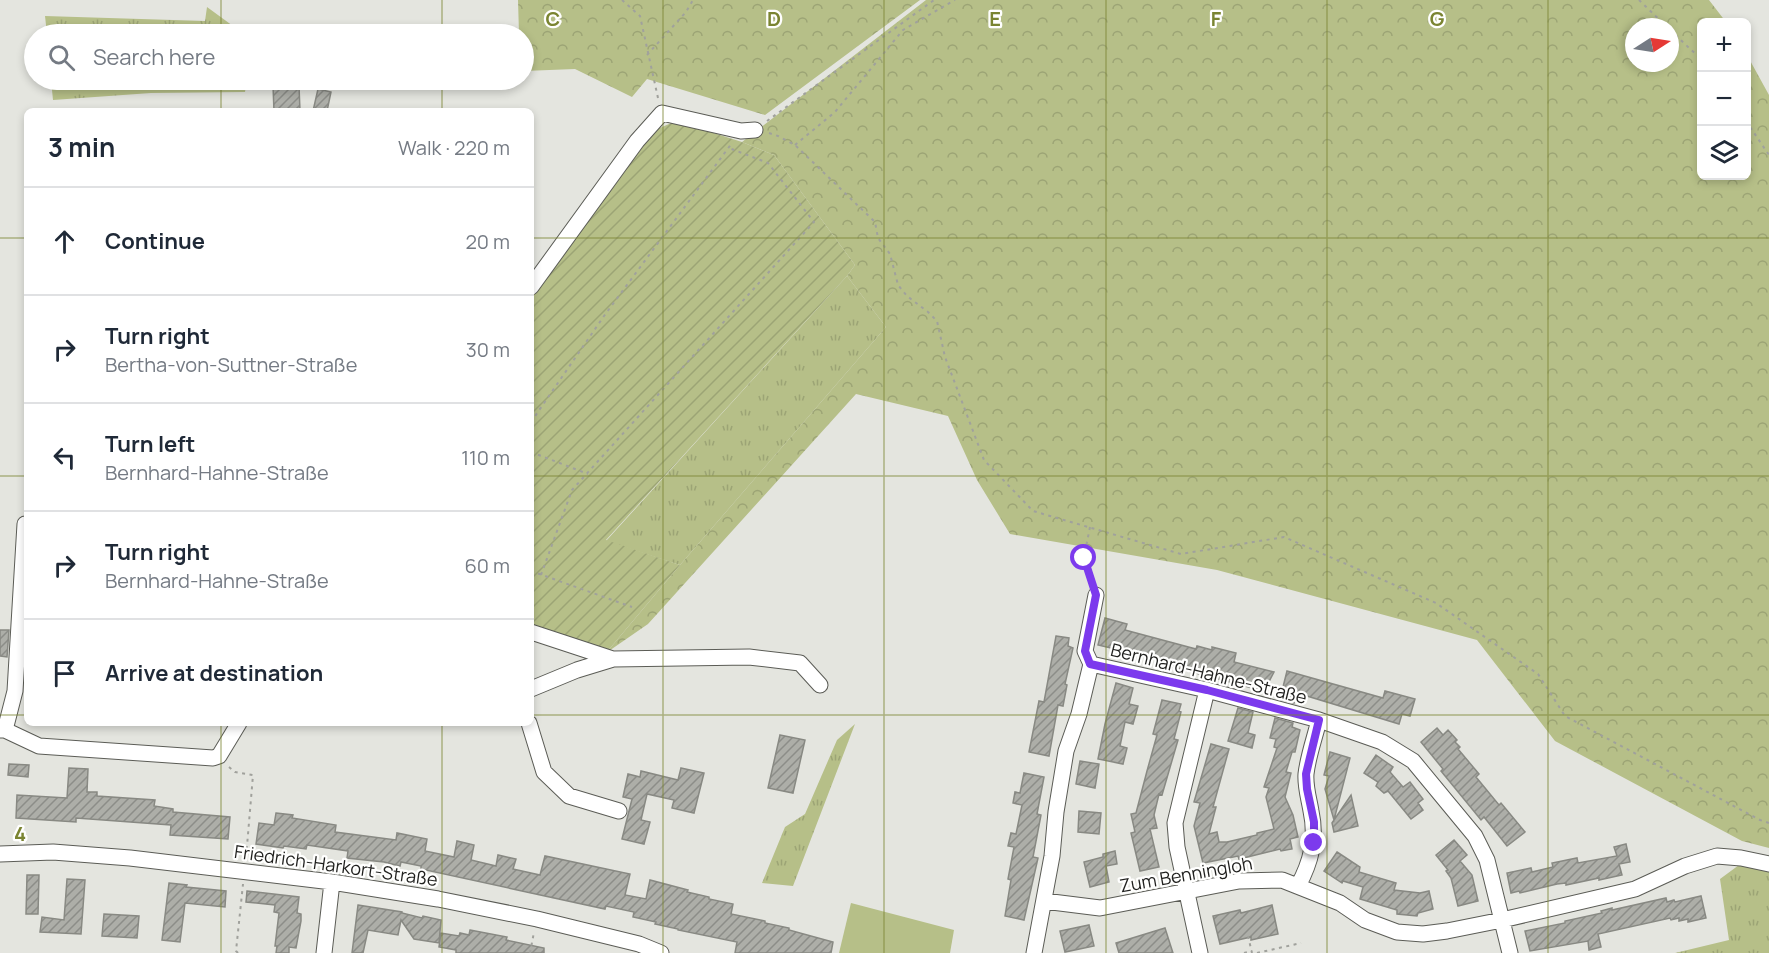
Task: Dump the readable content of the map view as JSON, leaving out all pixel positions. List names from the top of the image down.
{
  "streets": {
    "street": ["Bernhard-Hahne-Straße", "Friedrich-Harkort-Straße", "Zum Benningloh"]
  },
  "crossings": [
    ["Bernhard-Hahne-Straße", "Zum Benningloh"]
  ],
  "north": "right",
  "page": {
    "map_buttons": ["+", "−"],
    "search": "Search here",
    "heading": ["3 min", "Walk · 220 m"],
    "list": [
      ["Continue", "20 m"],
      ["Turn right", "Bertha-von-Suttner-Straße", "30 m"],
      ["Turn left", "Bernhard-Hahne-Straße", "110 m"],
      ["Turn right", "Bernhard-Hahne-Straße", "60 m"],
      "Arrive at destination"
    ]
  },
  "grid": {
    "columns": [
      "C",
      "D",
      "E",
      "F",
      "G"
    ],
    "rows": ["4"]
  }
}
